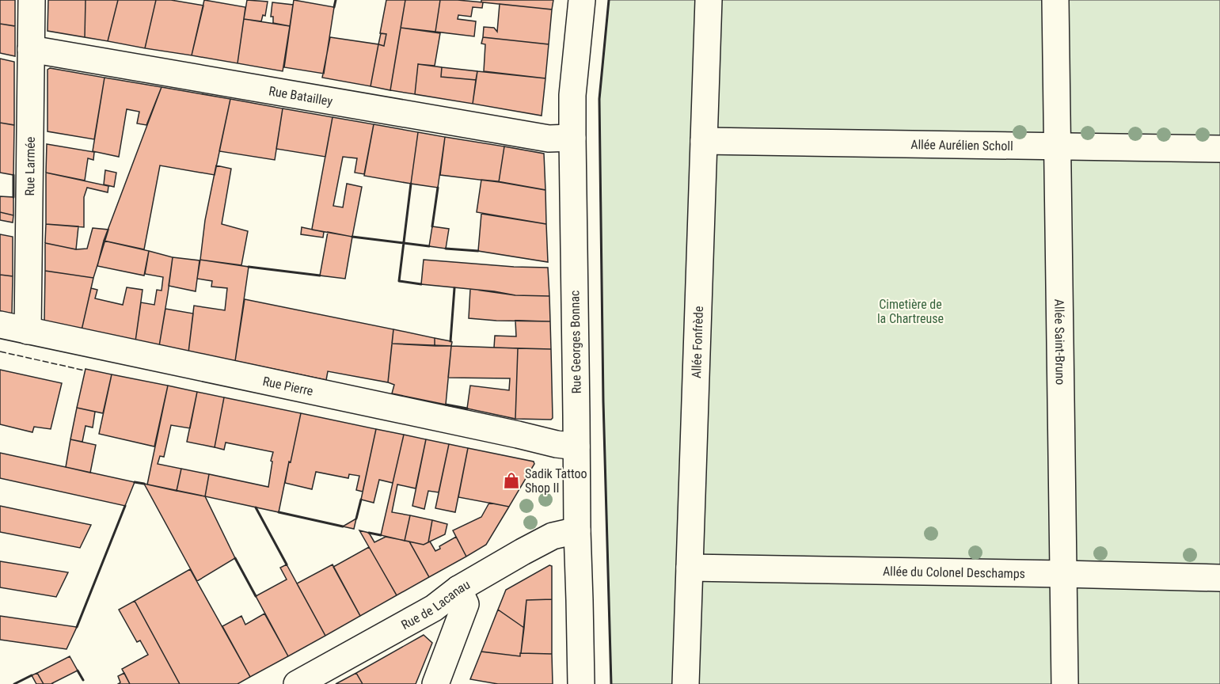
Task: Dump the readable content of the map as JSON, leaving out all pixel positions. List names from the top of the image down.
{
  "streets": {
    "street": [
      "Rue Batailley",
      "Allée Aurélien Scholl",
      "Rue Larmée",
      "Rue Georges Bonnac",
      "Allée Fonfrède",
      "Allée Saint-Bruno",
      "Rue Pierre",
      "Allée du Colonel Deschamps",
      "Rue de Lacanau"
    ]
  },
  "crossings": [
    ["Rue Batailley", "Rue Larmée"],
    ["Rue Batailley", "Rue Georges Bonnac"],
    ["Allée Aurélien Scholl", "Allée Fonfrède"],
    ["Allée Aurélien Scholl", "Allée Saint-Bruno"],
    ["Rue Larmée", "Rue Pierre"],
    ["Rue Georges Bonnac", "Rue Pierre"],
    ["Rue Georges Bonnac", "Rue de Lacanau"],
    ["Allée Fonfrède", "Allée du Colonel Deschamps"],
    ["Allée Saint-Bruno", "Allée du Colonel Deschamps"]
  ],
  "parks": ["Cimetière de la Chartreuse"],
  "places": {
    "shop": ["Sadik Tattoo Shop II"]
  }
}
